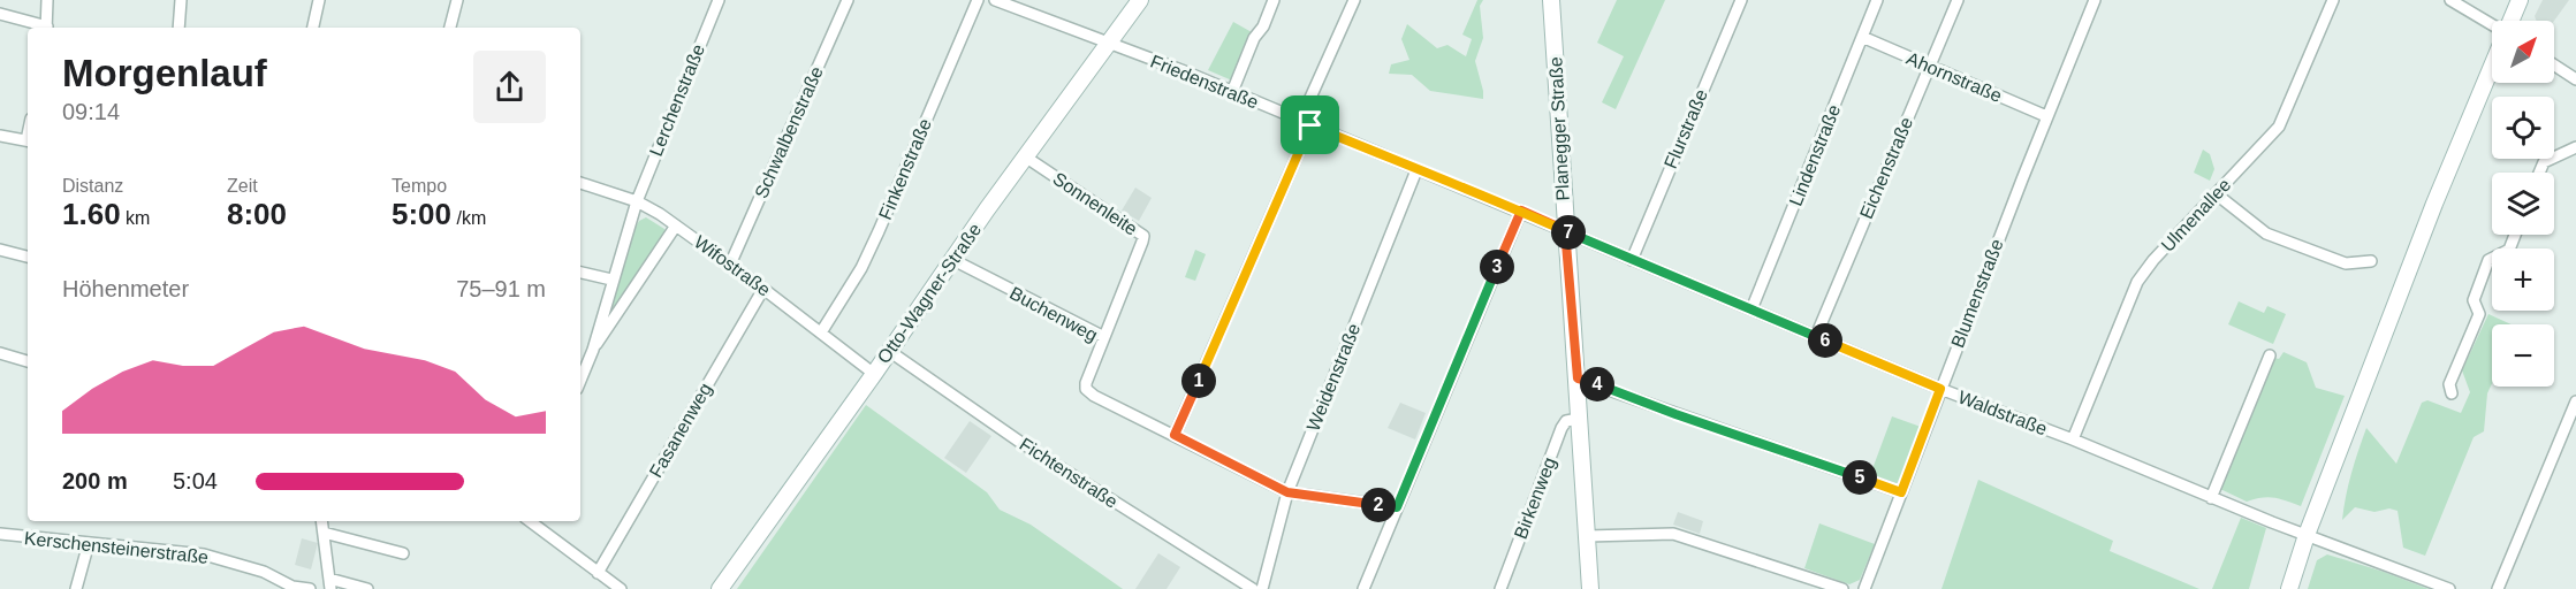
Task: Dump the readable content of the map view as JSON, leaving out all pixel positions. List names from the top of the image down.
{
  "streets": {
    "street": [
      "Ahornstraße",
      "Friedenstraße",
      "Lerchenstraße",
      "Planegger Straße",
      "Flurstraße",
      "Schwalbenstraße",
      "Lindenstraße",
      "Eichenstraße",
      "Finkenstraße",
      "Sonnenleite",
      "Ulmenallee",
      "Wifostraße",
      "Otto-Wagner-Straße",
      "Blumenstraße",
      "Buchenweg",
      "Weidenstraße",
      "Waldstraße",
      "Fasanenweg",
      "Fichtenstraße",
      "Birkenweg",
      "Kerschensteinerstraße"
    ]
  },
  "crossings": [
    ["Ahornstraße", "Lindenstraße"],
    ["Ahornstraße", "Eichenstraße"],
    ["Ahornstraße", "Blumenstraße"],
    ["Friedenstraße", "Planegger Straße"],
    ["Friedenstraße", "Otto-Wagner-Straße"],
    ["Friedenstraße", "Weidenstraße"],
    ["Friedenstraße", "Waldstraße"],
    ["Lerchenstraße", "Wifostraße"],
    ["Planegger Straße", "Waldstraße"],
    ["Planegger Straße", "Birkenweg"],
    ["Flurstraße", "Waldstraße"],
    ["Schwalbenstraße", "Wifostraße"],
    ["Lindenstraße", "Waldstraße"],
    ["Eichenstraße", "Waldstraße"],
    ["Finkenstraße", "Wifostraße"],
    ["Sonnenleite", "Otto-Wagner-Straße"],
    ["Sonnenleite", "Buchenweg"],
    ["Ulmenallee", "Waldstraße"],
    ["Wifostraße", "Otto-Wagner-Straße"],
    ["Wifostraße", "Fasanenweg"],
    ["Otto-Wagner-Straße", "Buchenweg"],
    ["Otto-Wagner-Straße", "Fichtenstraße"],
    ["Blumenstraße", "Waldstraße"],
    ["Buchenweg", "Weidenstraße"]
  ],
  "north": "top right",
  "page": {
    "map_buttons": ["+", "−"],
    "heading": ["Morgenlauf", "09:14"],
    "stats": [
      ["Distanz", "1.60 km"],
      ["Zeit", "8:00"],
      ["Tempo", "5:00 /km"]
    ],
    "pins": [
      "7",
      "3",
      "6",
      "1",
      "4",
      "5",
      "2"
    ],
    "chart": ["Höhenmeter", "75–91 m"],
    "list": [
      {
        "name": "200 m",
        "note": "5:04"
      }
    ]
  }
}
